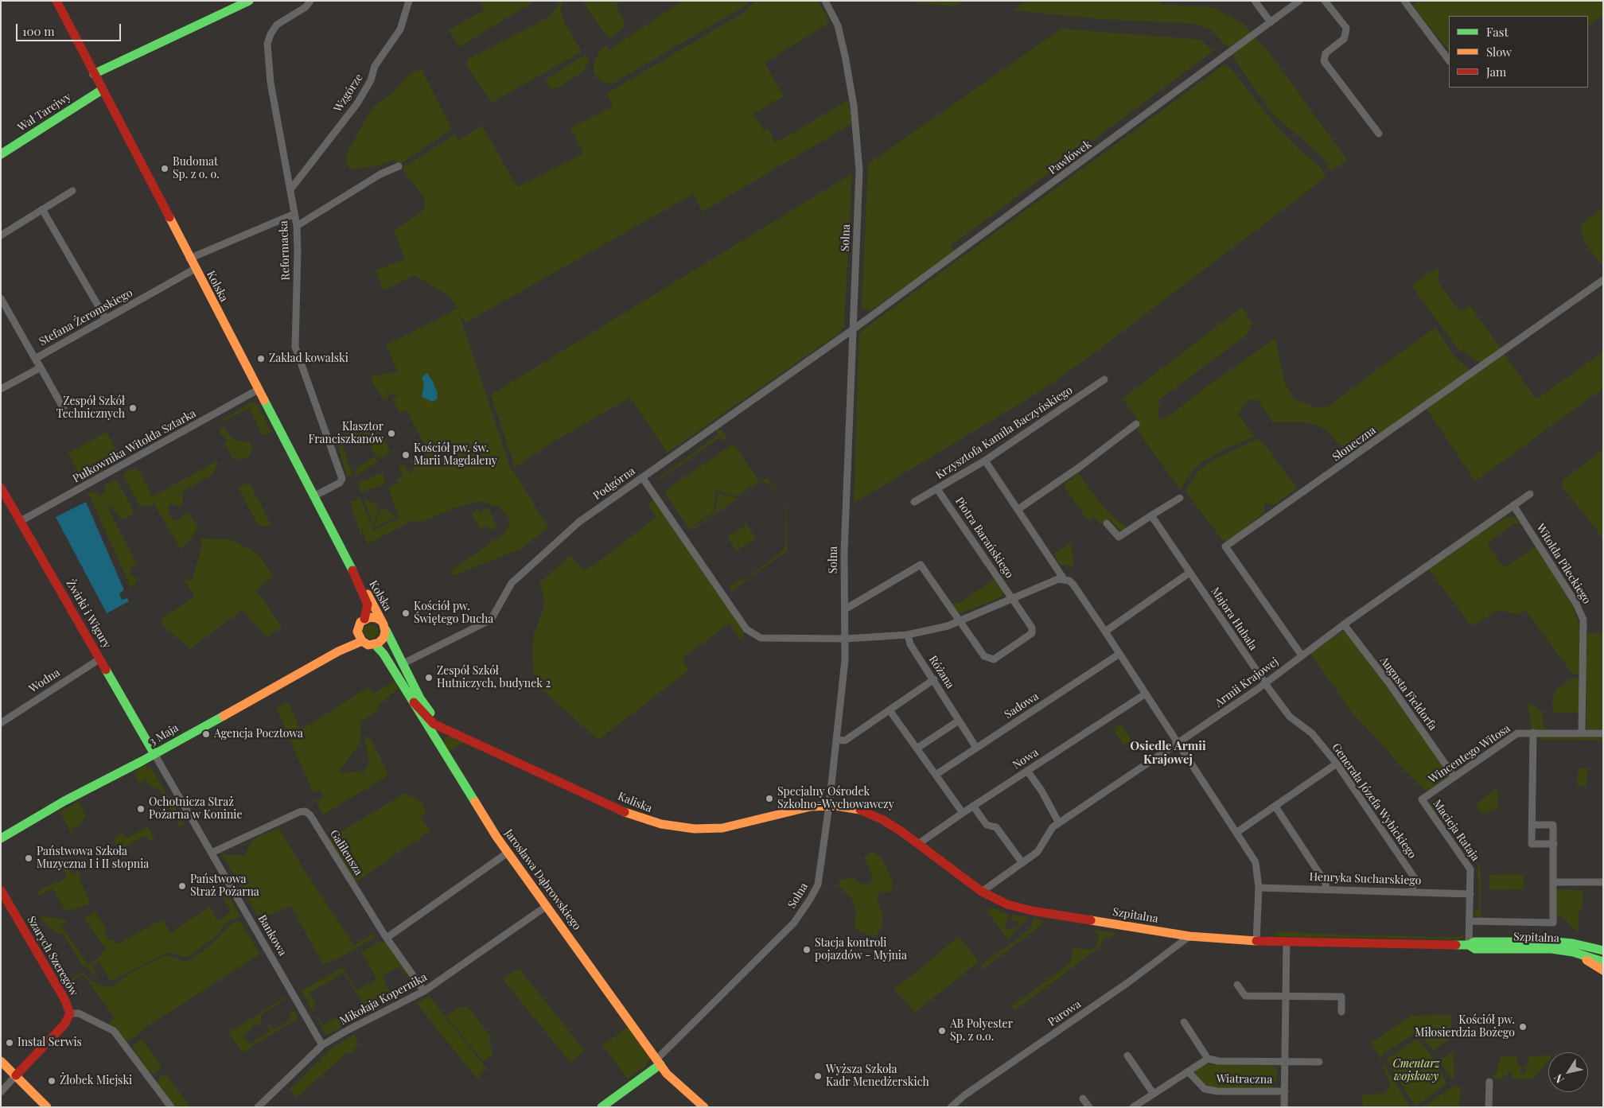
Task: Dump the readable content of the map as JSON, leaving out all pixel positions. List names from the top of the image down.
{
  "streets": {
    "street": [
      "Wzgórze",
      "Wał Tarejwy",
      "Pawłówek",
      "Solna",
      "Reformacka",
      "Kolska",
      "Stefana Żeromskiego",
      "Krzysztofa Kamila Baczyńskiego",
      "Słoneczna",
      "Pułkownika Witolda Sztarka",
      "Podgórna",
      "Piotra Barańskiego",
      "Witolda Pileckiego",
      "Żwirki i Wigury",
      "Majora Hubala",
      "Różana",
      "Wodna",
      "Armii Krajowej",
      "Augusta Fieldorfa",
      "Sadowa",
      "3 Maja",
      "Wincentego Witosa",
      "Nowa",
      "Generała Józefa Wybickiego",
      "Kaliska",
      "Macieja Rataja",
      "Galileusza",
      "Henryka Sucharskiego",
      "Jarosława Dąbrowskiego",
      "Szpitalna",
      "Bankowa",
      "Szarych Szeregów",
      "Mikołaja Kopernika",
      "Parowa",
      "Wiatraczna"
    ]
  },
  "crossings": [
    ["Wzgórze", "Reformacka"],
    ["Wał Tarejwy", "Kolska"],
    ["Pawłówek", "Solna"],
    ["Pawłówek", "Podgórna"],
    ["Solna", "Podgórna"],
    ["Solna", "Kaliska"],
    ["Solna", "Jarosława Dąbrowskiego"],
    ["Solna", "Szpitalna"],
    ["Reformacka", "Kolska"],
    ["Kolska", "Stefana Żeromskiego"],
    ["Kolska", "Pułkownika Witolda Sztarka"],
    ["Kolska", "3 Maja"],
    ["Kolska", "Jarosława Dąbrowskiego"],
    ["Krzysztofa Kamila Baczyńskiego", "Piotra Barańskiego"],
    ["Słoneczna", "Armii Krajowej"],
    ["Pułkownika Witolda Sztarka", "Żwirki i Wigury"],
    ["Witolda Pileckiego", "Armii Krajowej"],
    ["Witolda Pileckiego", "Wincentego Witosa"],
    ["Żwirki i Wigury", "Wodna"],
    ["Żwirki i Wigury", "3 Maja"],
    ["Żwirki i Wigury", "Bankowa"],
    ["Majora Hubala", "Armii Krajowej"],
    ["Majora Hubala", "Generała Józefa Wybickiego"],
    ["Różana", "Sadowa"],
    ["Armii Krajowej", "Augusta Fieldorfa"],
    ["Armii Krajowej", "Szpitalna"],
    ["Augusta Fieldorfa", "Wincentego Witosa"],
    ["3 Maja", "Jarosława Dąbrowskiego"],
    ["3 Maja", "Bankowa"],
    ["Wincentego Witosa", "Macieja Rataja"],
    ["Nowa", "Szpitalna"],
    ["Generała Józefa Wybickiego", "Henryka Sucharskiego"],
    ["Kaliska", "Jarosława Dąbrowskiego"],
    ["Kaliska", "Szpitalna"],
    ["Macieja Rataja", "Henryka Sucharskiego"],
    ["Macieja Rataja", "Szpitalna"],
    ["Galileusza", "Bankowa"],
    ["Galileusza", "Mikołaja Kopernika"],
    ["Jarosława Dąbrowskiego", "Mikołaja Kopernika"],
    ["Szpitalna", "Parowa"],
    ["Bankowa", "Mikołaja Kopernika"]
  ],
  "districts": ["Osiedle Armii Krajowej"],
  "parks": ["Cmentarz wojskowy"],
  "places": [
    "Budomat Sp. z o. o.",
    "Zakład kowalski",
    "Zespół Szkół Technicznych",
    "Klasztor Franciszkanów",
    "Kościół pw. św. Marii Magdaleny",
    "Kościół pw. Świętego Ducha",
    "Zespół Szkół Hutniczych, budynek 2",
    "Agencja Pocztowa",
    "Specjalny Ośrodek Szkolno-Wychowawczy",
    "Ochotnicza Straż Pożarna w Koninie",
    "Państwowa Szkoła Muzyczna I i II stopnia",
    "Państwowa Straż Pożarna",
    "Stacja kontroli pojazdów - Myjnia",
    "Kościół pw. Miłosierdzia Bożego",
    "AB Polyester Sp. z o.o.",
    "Instal Serwis",
    "Wyższa Szkoła Kadr Menedżerskich",
    "Żłobek Miejski"
  ],
  "legend": ["Fast", "Slow", "Jam"],
  "scale_bar": "100 m",
  "north": "bottom left"
}
